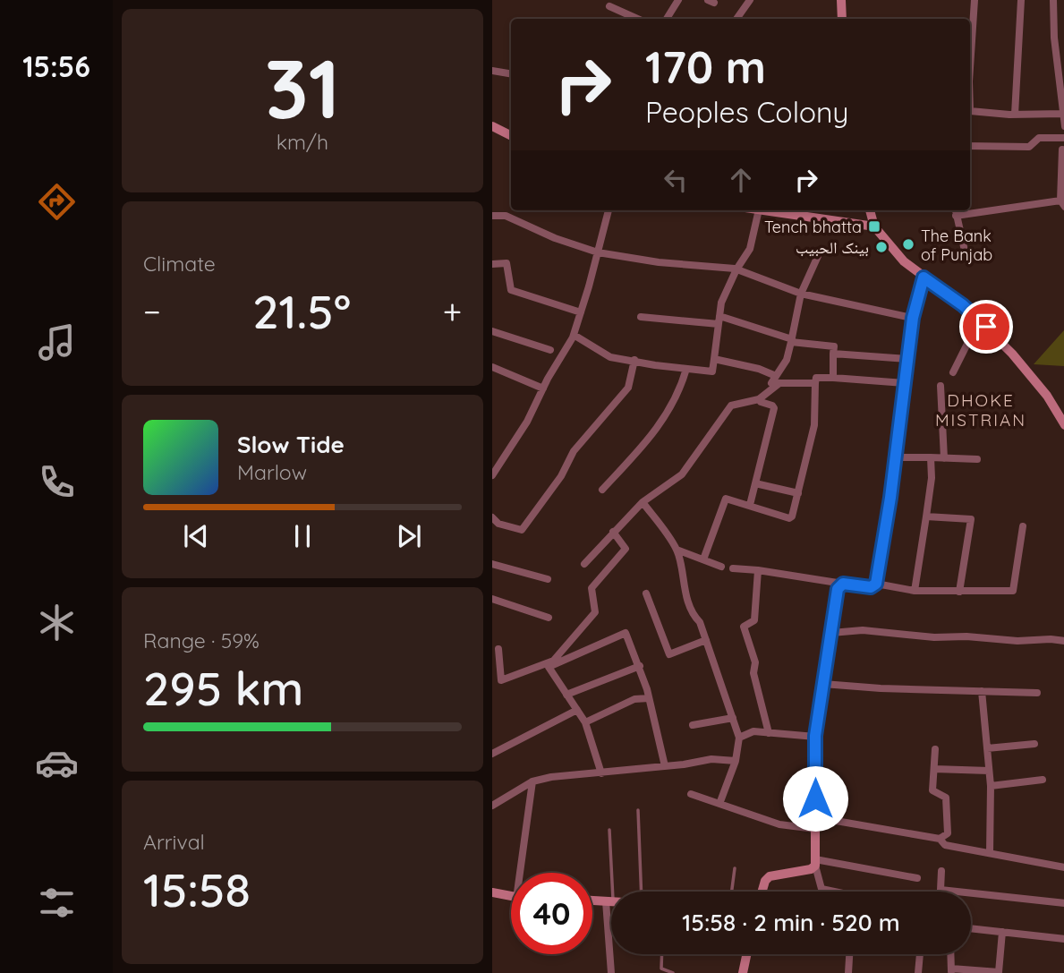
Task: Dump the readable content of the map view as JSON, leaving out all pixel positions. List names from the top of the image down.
{
  "districts": ["DHOKE MISTRIAN"],
  "places": {
    "transit": ["Tench bhatta"],
    "other": ["The Bank of Punjab", "بينک الحبيب"]
  },
  "page": {
    "tabs": "15:56",
    "tile": [
      ["31", "km/h"],
      "Climate",
      ["Range · 59%", "295 km"],
      ["Arrival", "15:58"]
    ],
    "turn": ["170 m", "Peoples Colony"],
    "heat": ["−", "21.5°", "+"],
    "song": ["Slow Tide", "Marlow"],
    "limit": "40",
    "trip": "15:58 · 2 min · 520 m"
  }
}
